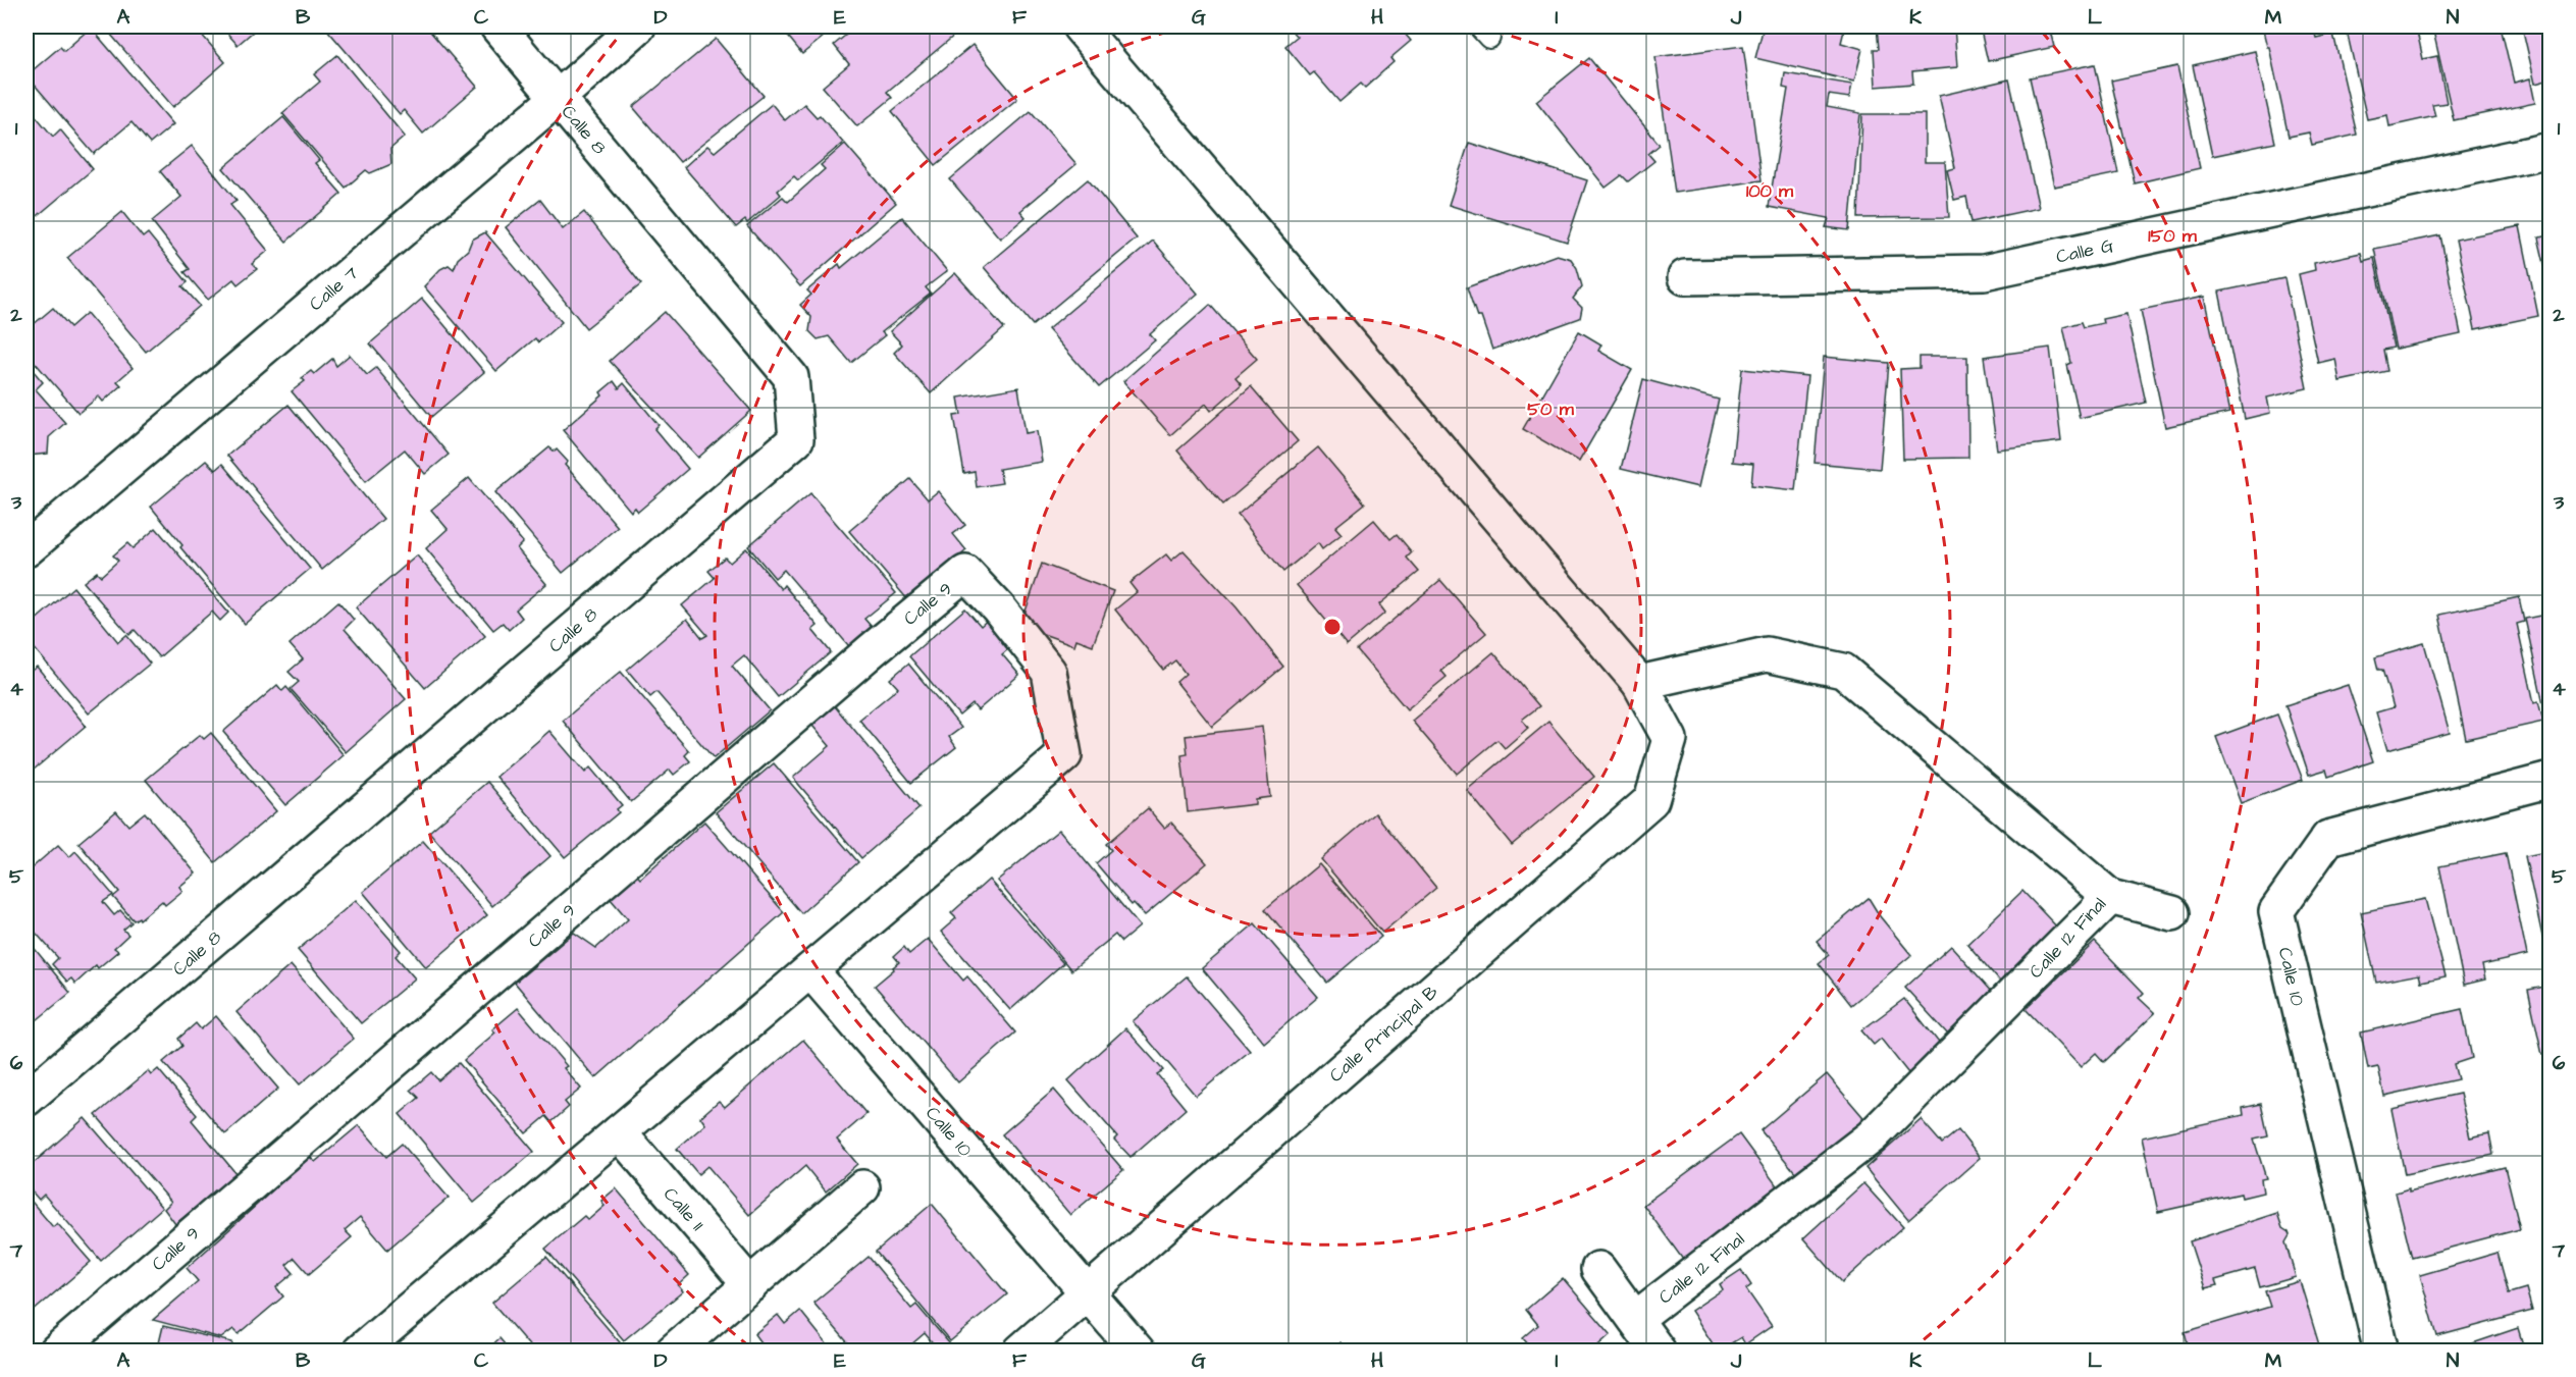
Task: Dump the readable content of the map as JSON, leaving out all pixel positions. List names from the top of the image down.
{
  "streets": {
    "street": [
      "Calle 8",
      "Calle G",
      "Calle 7",
      "Calle 9",
      "Calle 12 Final",
      "Calle 10",
      "Calle Principal B",
      "Calle 11"
    ]
  },
  "crossings": [
    ["Calle 8", "Calle 7"],
    ["Calle 9", "Calle 10"],
    ["Calle 9", "Calle 11"],
    ["Calle 12 Final", "Calle Principal B"],
    ["Calle 10", "Calle Principal B"]
  ],
  "grid": {
    "columns": [
      "A",
      "B",
      "C",
      "D",
      "E",
      "F",
      "G",
      "H",
      "I",
      "J",
      "K",
      "L",
      "M",
      "N"
    ],
    "rows": [
      "1",
      "2",
      "3",
      "4",
      "5",
      "6",
      "7"
    ]
  },
  "rings": ["100 m", "150 m", "50 m"]
}
